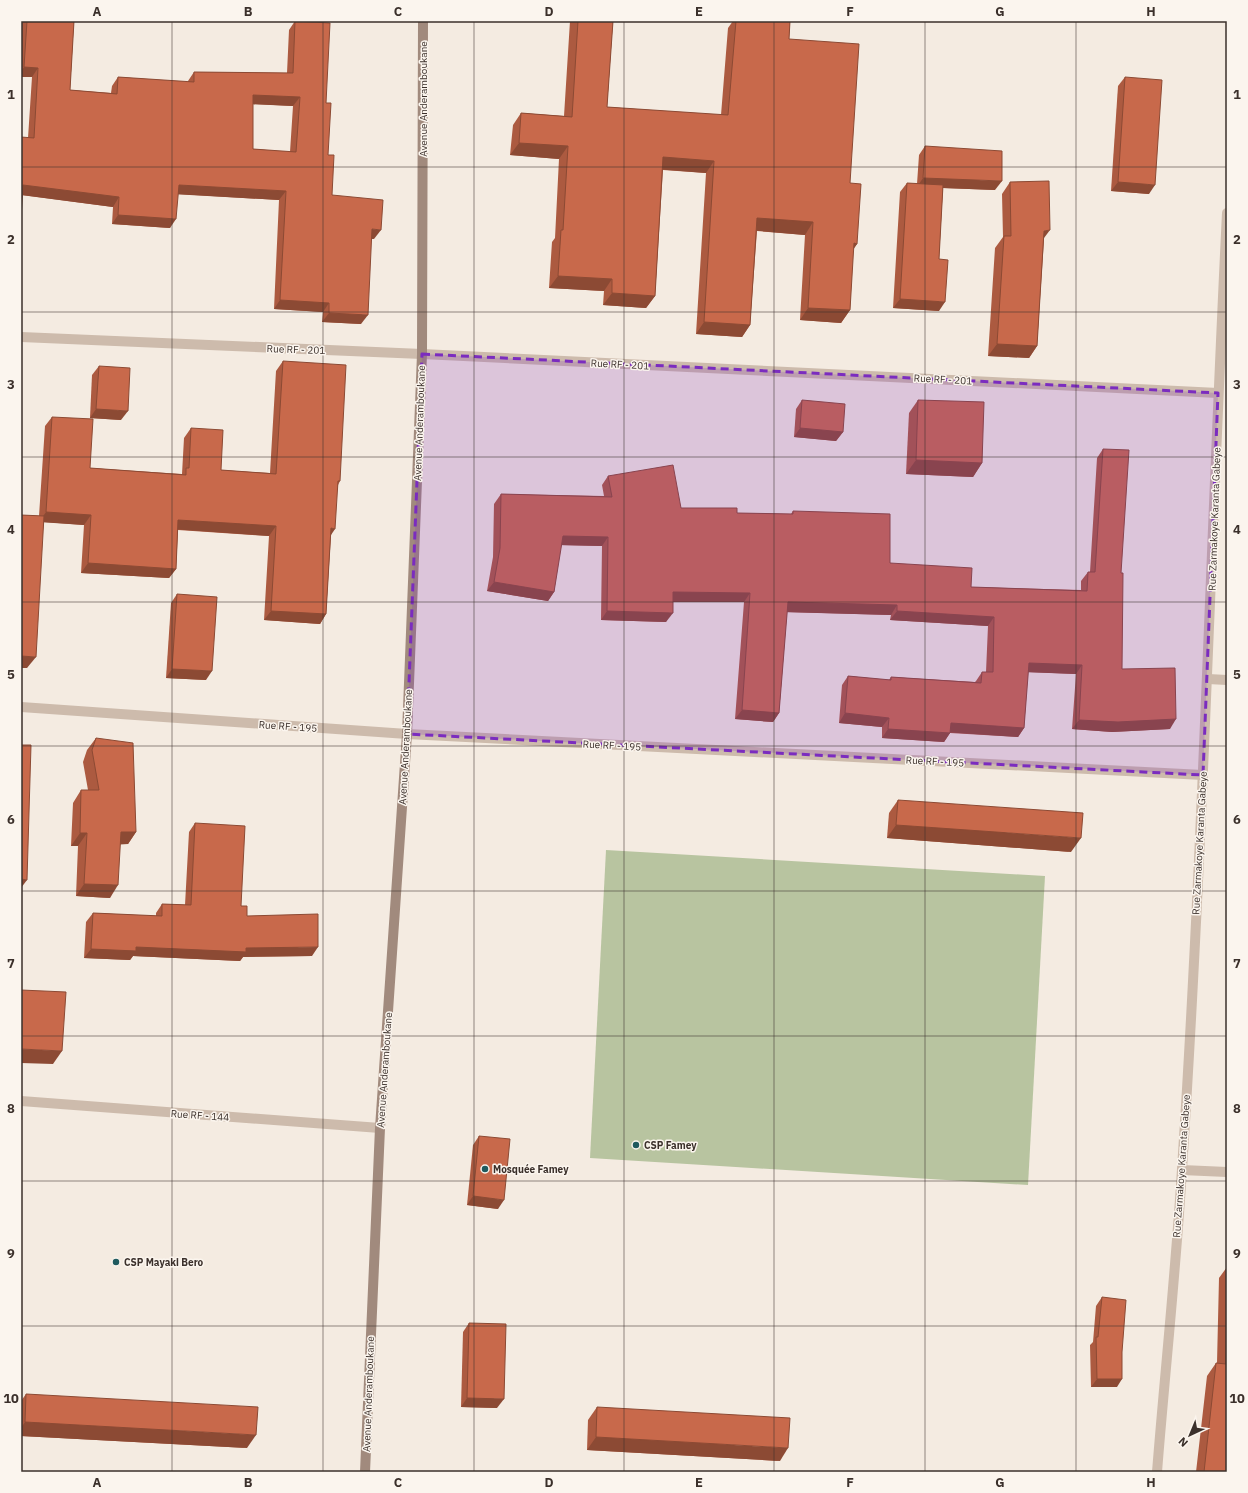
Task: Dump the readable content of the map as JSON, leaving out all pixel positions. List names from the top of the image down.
{
  "streets": {
    "street": [
      "Avenue Anderamboukane",
      "Rue RF - 201",
      "Rue Zarmakoye Karanta Gabeye",
      "Rue RF - 195",
      "Rue RF - 144"
    ]
  },
  "crossings": [
    ["Avenue Anderamboukane", "Rue RF - 201"],
    ["Avenue Anderamboukane", "Rue RF - 195"],
    ["Avenue Anderamboukane", "Rue RF - 144"],
    ["Rue RF - 201", "Rue Zarmakoye Karanta Gabeye"],
    ["Rue Zarmakoye Karanta Gabeye", "Rue RF - 195"]
  ],
  "places": ["CSP Famey", "Mosquée Famey", "CSP Mayaki Bero"],
  "north": "bottom left",
  "grid": {
    "columns": [
      "A",
      "B",
      "C",
      "D",
      "E",
      "F",
      "G",
      "H"
    ],
    "rows": [
      "1",
      "2",
      "3",
      "4",
      "5",
      "6",
      "7",
      "8",
      "9",
      "10"
    ]
  }
}
